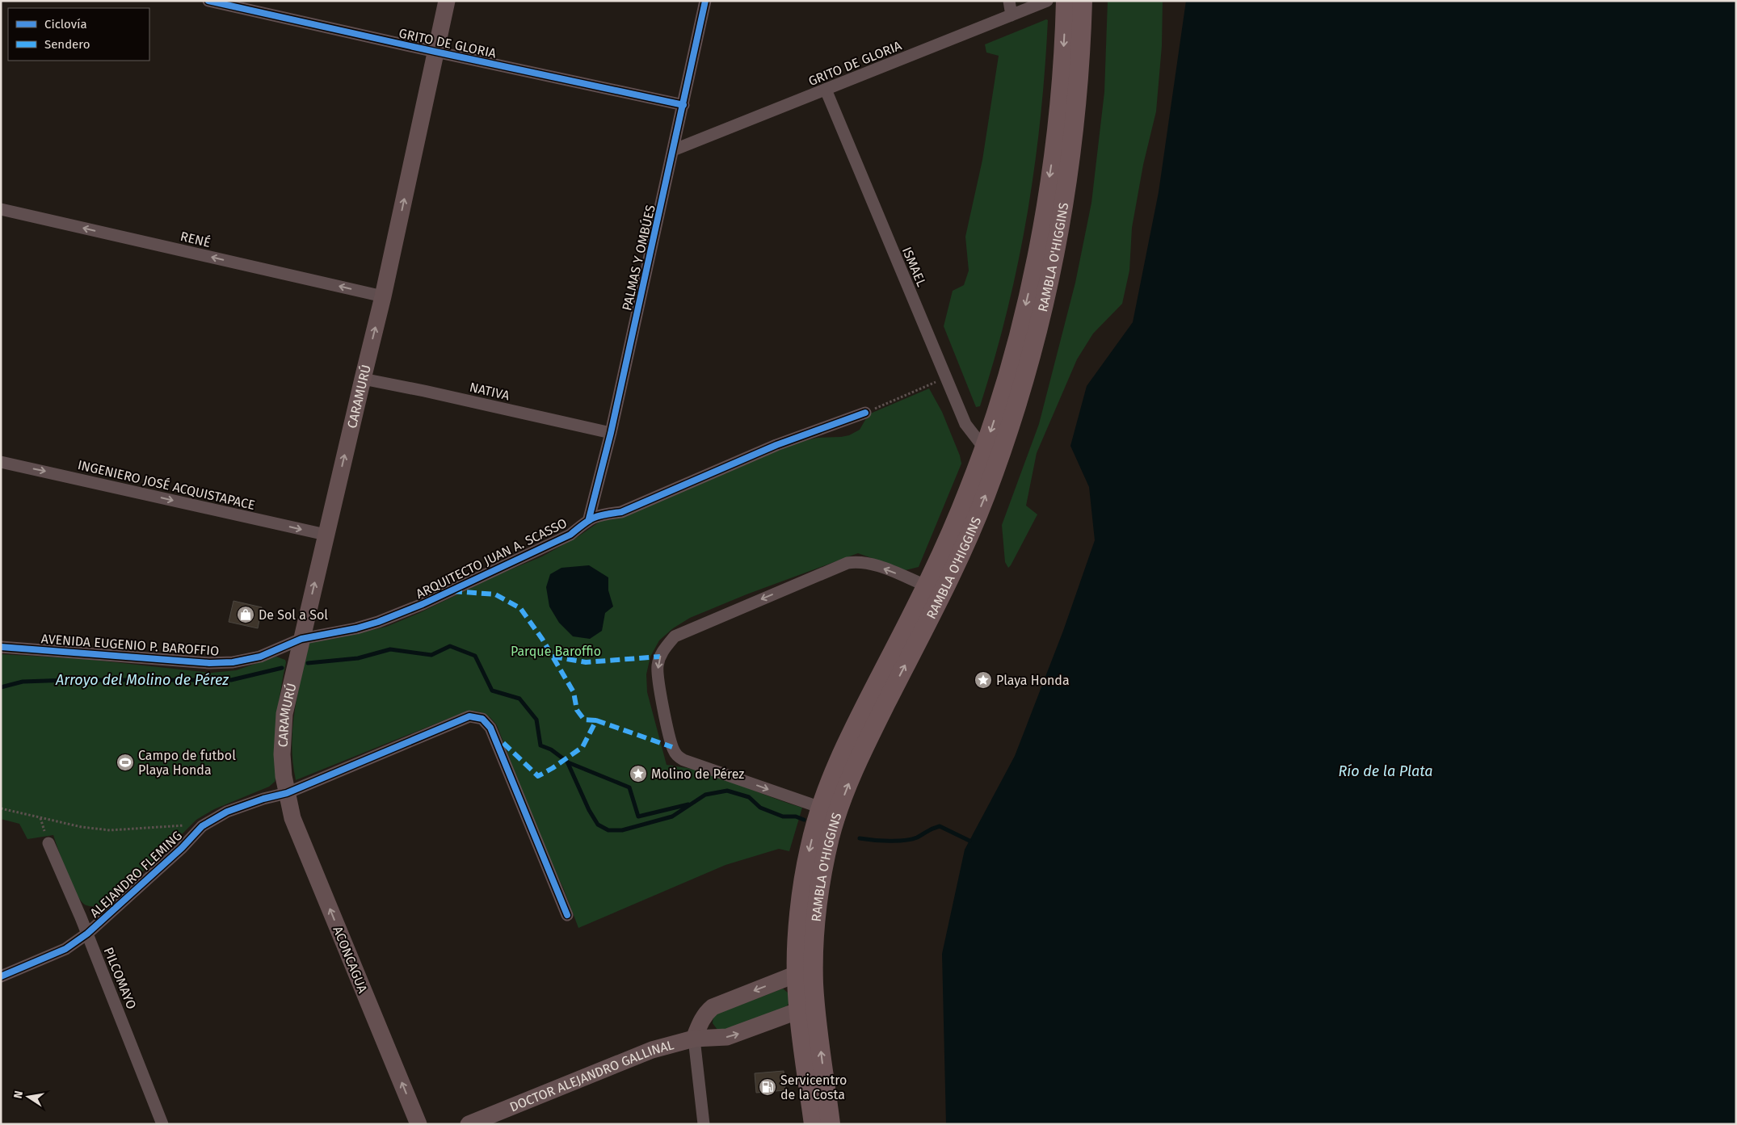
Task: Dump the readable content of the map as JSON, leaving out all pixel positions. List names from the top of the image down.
{
  "streets": {
    "main road": [
      "RAMBLA O'HIGGINS",
      "CARAMURÚ",
      "ACONCAGUA",
      "DOCTOR ALEJANDRO GALLINAL"
    ],
    "street": [
      "GRITO DE GLORIA",
      "RENÉ",
      "PALMAS Y OMBÚES",
      "ISMAEL",
      "NATIVA",
      "INGENIERO JOSÉ ACQUISTAPACE",
      "ARQUITECTO JUAN A. SCASSO",
      "AVENIDA EUGENIO P. BAROFFIO",
      "ALEJANDRO FLEMING",
      "PILCOMAYO"
    ]
  },
  "crossings": [
    ["GRITO DE GLORIA", "PALMAS Y OMBÚES"],
    ["GRITO DE GLORIA", "ISMAEL"],
    ["GRITO DE GLORIA", "CARAMURÚ"],
    ["RENÉ", "CARAMURÚ"],
    ["PALMAS Y OMBÚES", "NATIVA"],
    ["PALMAS Y OMBÚES", "ARQUITECTO JUAN A. SCASSO"],
    ["RAMBLA O'HIGGINS", "ISMAEL"],
    ["RAMBLA O'HIGGINS", "DOCTOR ALEJANDRO GALLINAL"],
    ["NATIVA", "CARAMURÚ"],
    ["CARAMURÚ", "INGENIERO JOSÉ ACQUISTAPACE"],
    ["CARAMURÚ", "ARQUITECTO JUAN A. SCASSO"],
    ["CARAMURÚ", "AVENIDA EUGENIO P. BAROFFIO"],
    ["CARAMURÚ", "ALEJANDRO FLEMING"],
    ["CARAMURÚ", "ACONCAGUA"],
    ["ARQUITECTO JUAN A. SCASSO", "AVENIDA EUGENIO P. BAROFFIO"],
    ["ALEJANDRO FLEMING", "ACONCAGUA"],
    ["ALEJANDRO FLEMING", "PILCOMAYO"]
  ],
  "one_way": [
    "RENÉ",
    "CARAMURÚ",
    "INGENIERO JOSÉ ACQUISTAPACE",
    "ACONCAGUA"
  ],
  "water": ["Arroyo del Molino de Pérez", "Río de la Plata"],
  "parks": ["Parque Baroffio"],
  "places": {
    "shop": ["De Sol a Sol"],
    "place": ["Playa Honda", "Molino de Pérez"],
    "sports": ["Campo de futbol Playa Honda"],
    "fuel station": ["Servicentro de la Costa"]
  },
  "legend": ["Ciclovía", "Sendero"],
  "north": "left"
}
